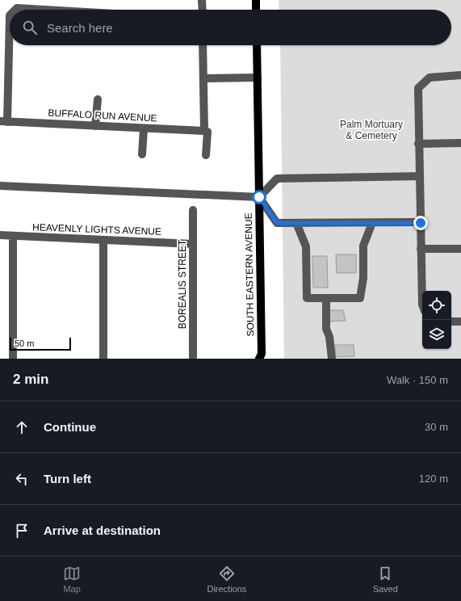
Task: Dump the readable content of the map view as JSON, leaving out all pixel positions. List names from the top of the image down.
{
  "streets": {
    "main road": ["SOUTH EASTERN AVENUE"],
    "street": ["BUFFALO RUN AVENUE", "HEAVENLY LIGHTS AVENUE", "BOREALIS STREET"]
  },
  "crossings": [
    ["HEAVENLY LIGHTS AVENUE", "BOREALIS STREET"]
  ],
  "parks": ["Palm Mortuary & Cemetery"],
  "scale_bar": "50 m",
  "page": {
    "search": "Search here",
    "scale": "50 m",
    "heading": ["2 min", "Walk · 150 m"],
    "list": [
      ["Continue", "30 m"],
      ["Turn left", "120 m"],
      "Arrive at destination"
    ],
    "nav": ["Map", "Directions", "Saved"]
  }
}
